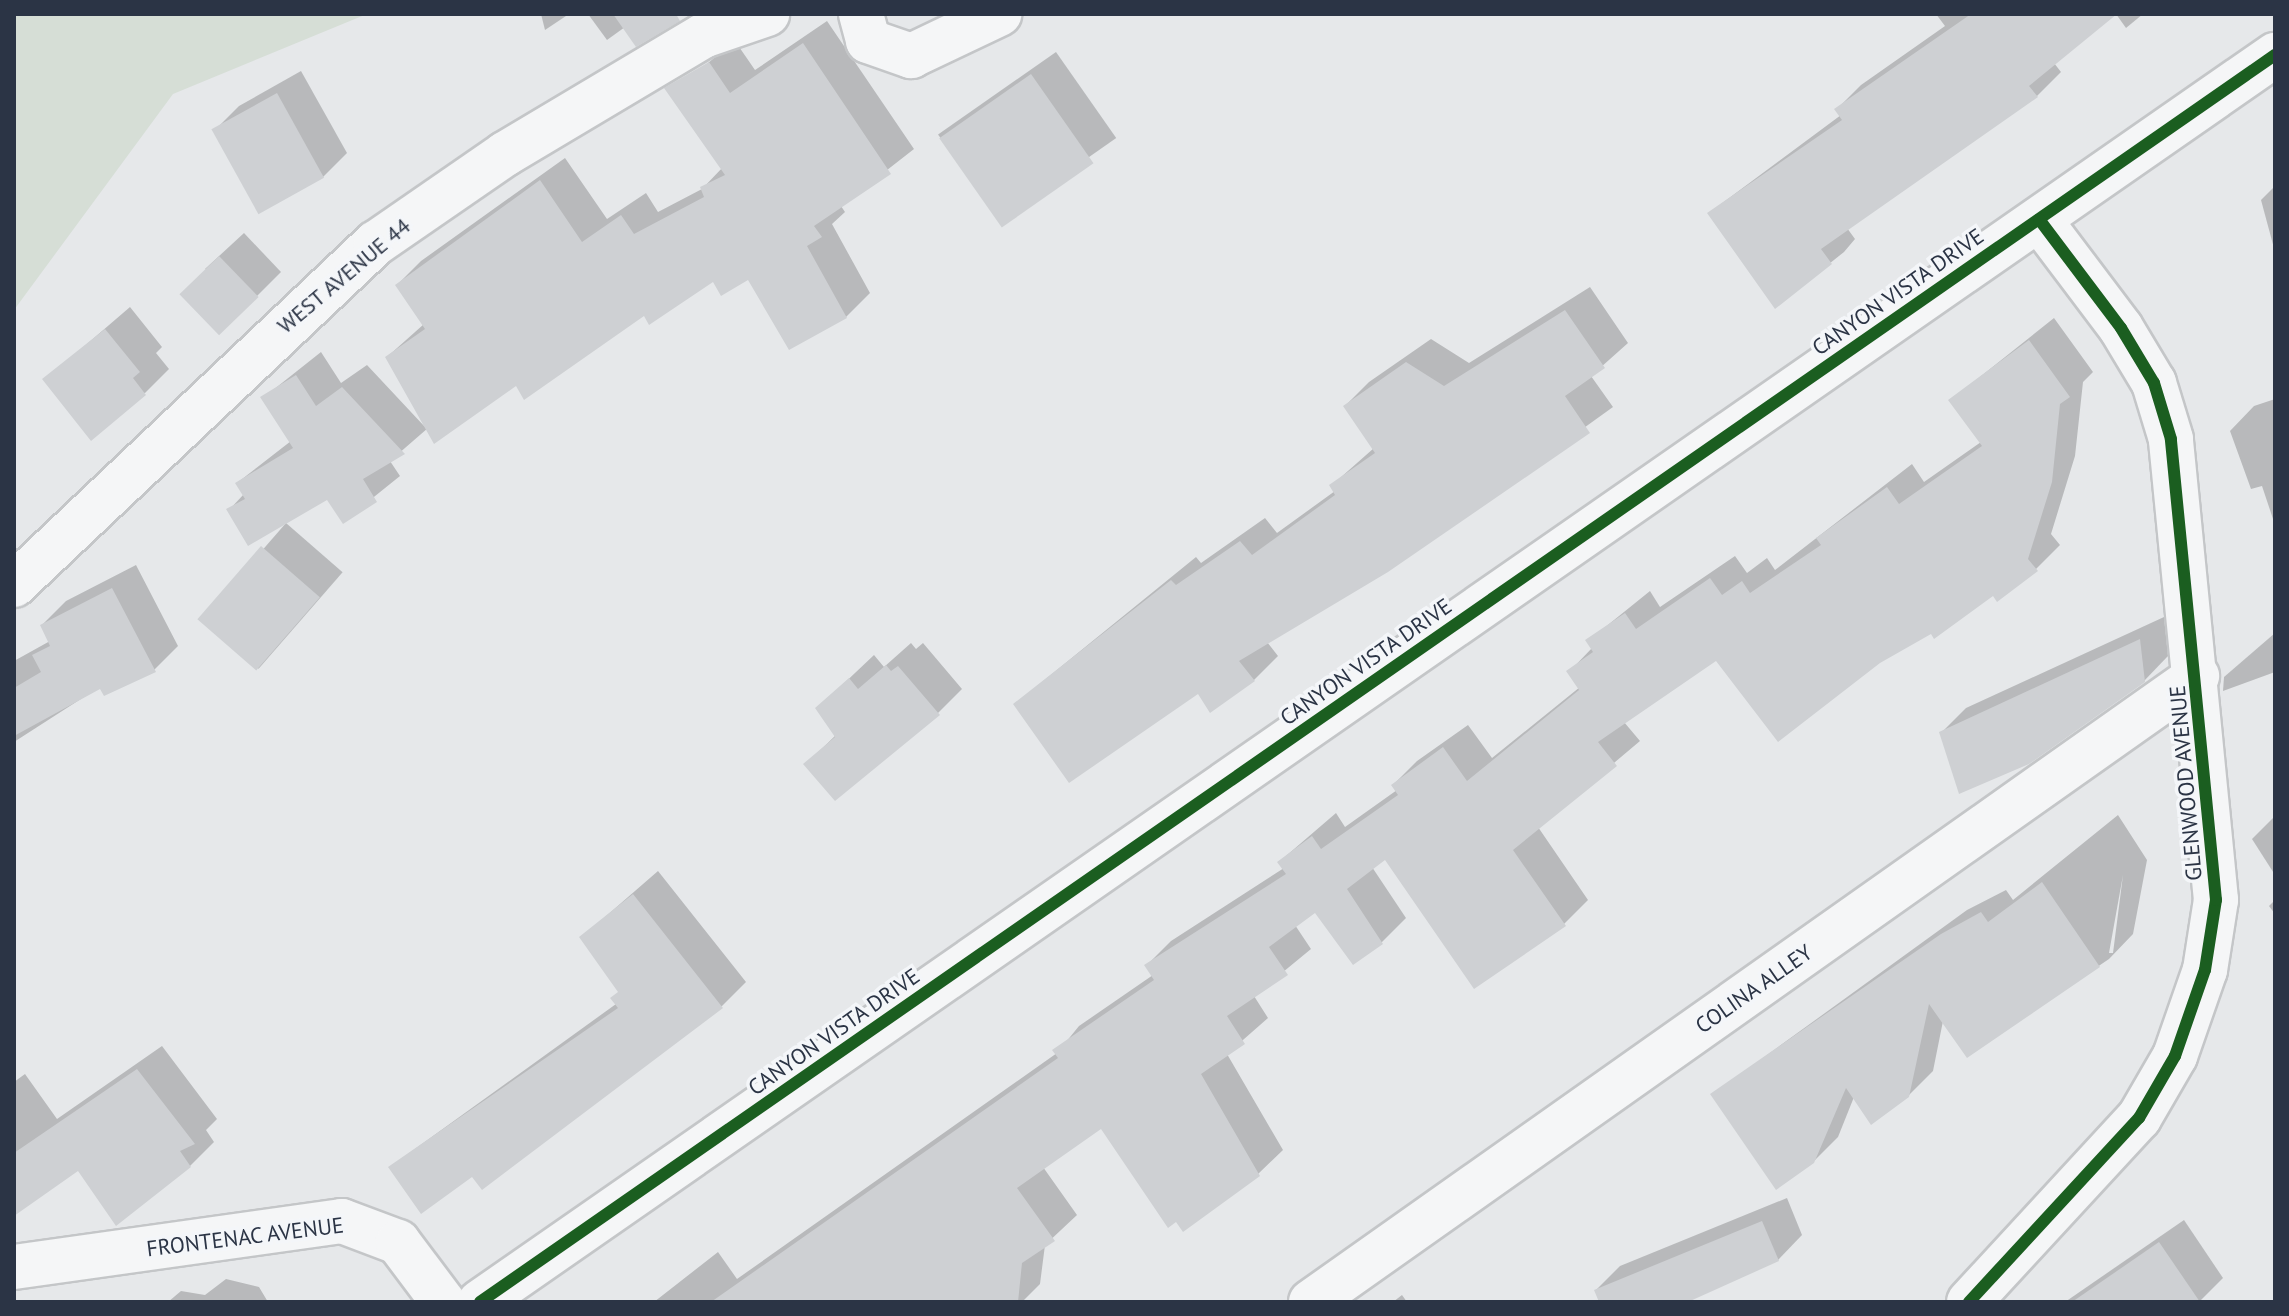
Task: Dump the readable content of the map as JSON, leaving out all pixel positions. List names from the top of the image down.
{
  "streets": {
    "street": [
      "WEST AVENUE 44",
      "CANYON VISTA DRIVE",
      "GLENWOOD AVENUE",
      "COLINA ALLEY",
      "FRONTENAC AVENUE"
    ]
  },
  "crossings": [
    ["CANYON VISTA DRIVE", "GLENWOOD AVENUE"],
    ["GLENWOOD AVENUE", "COLINA ALLEY"]
  ]
}
